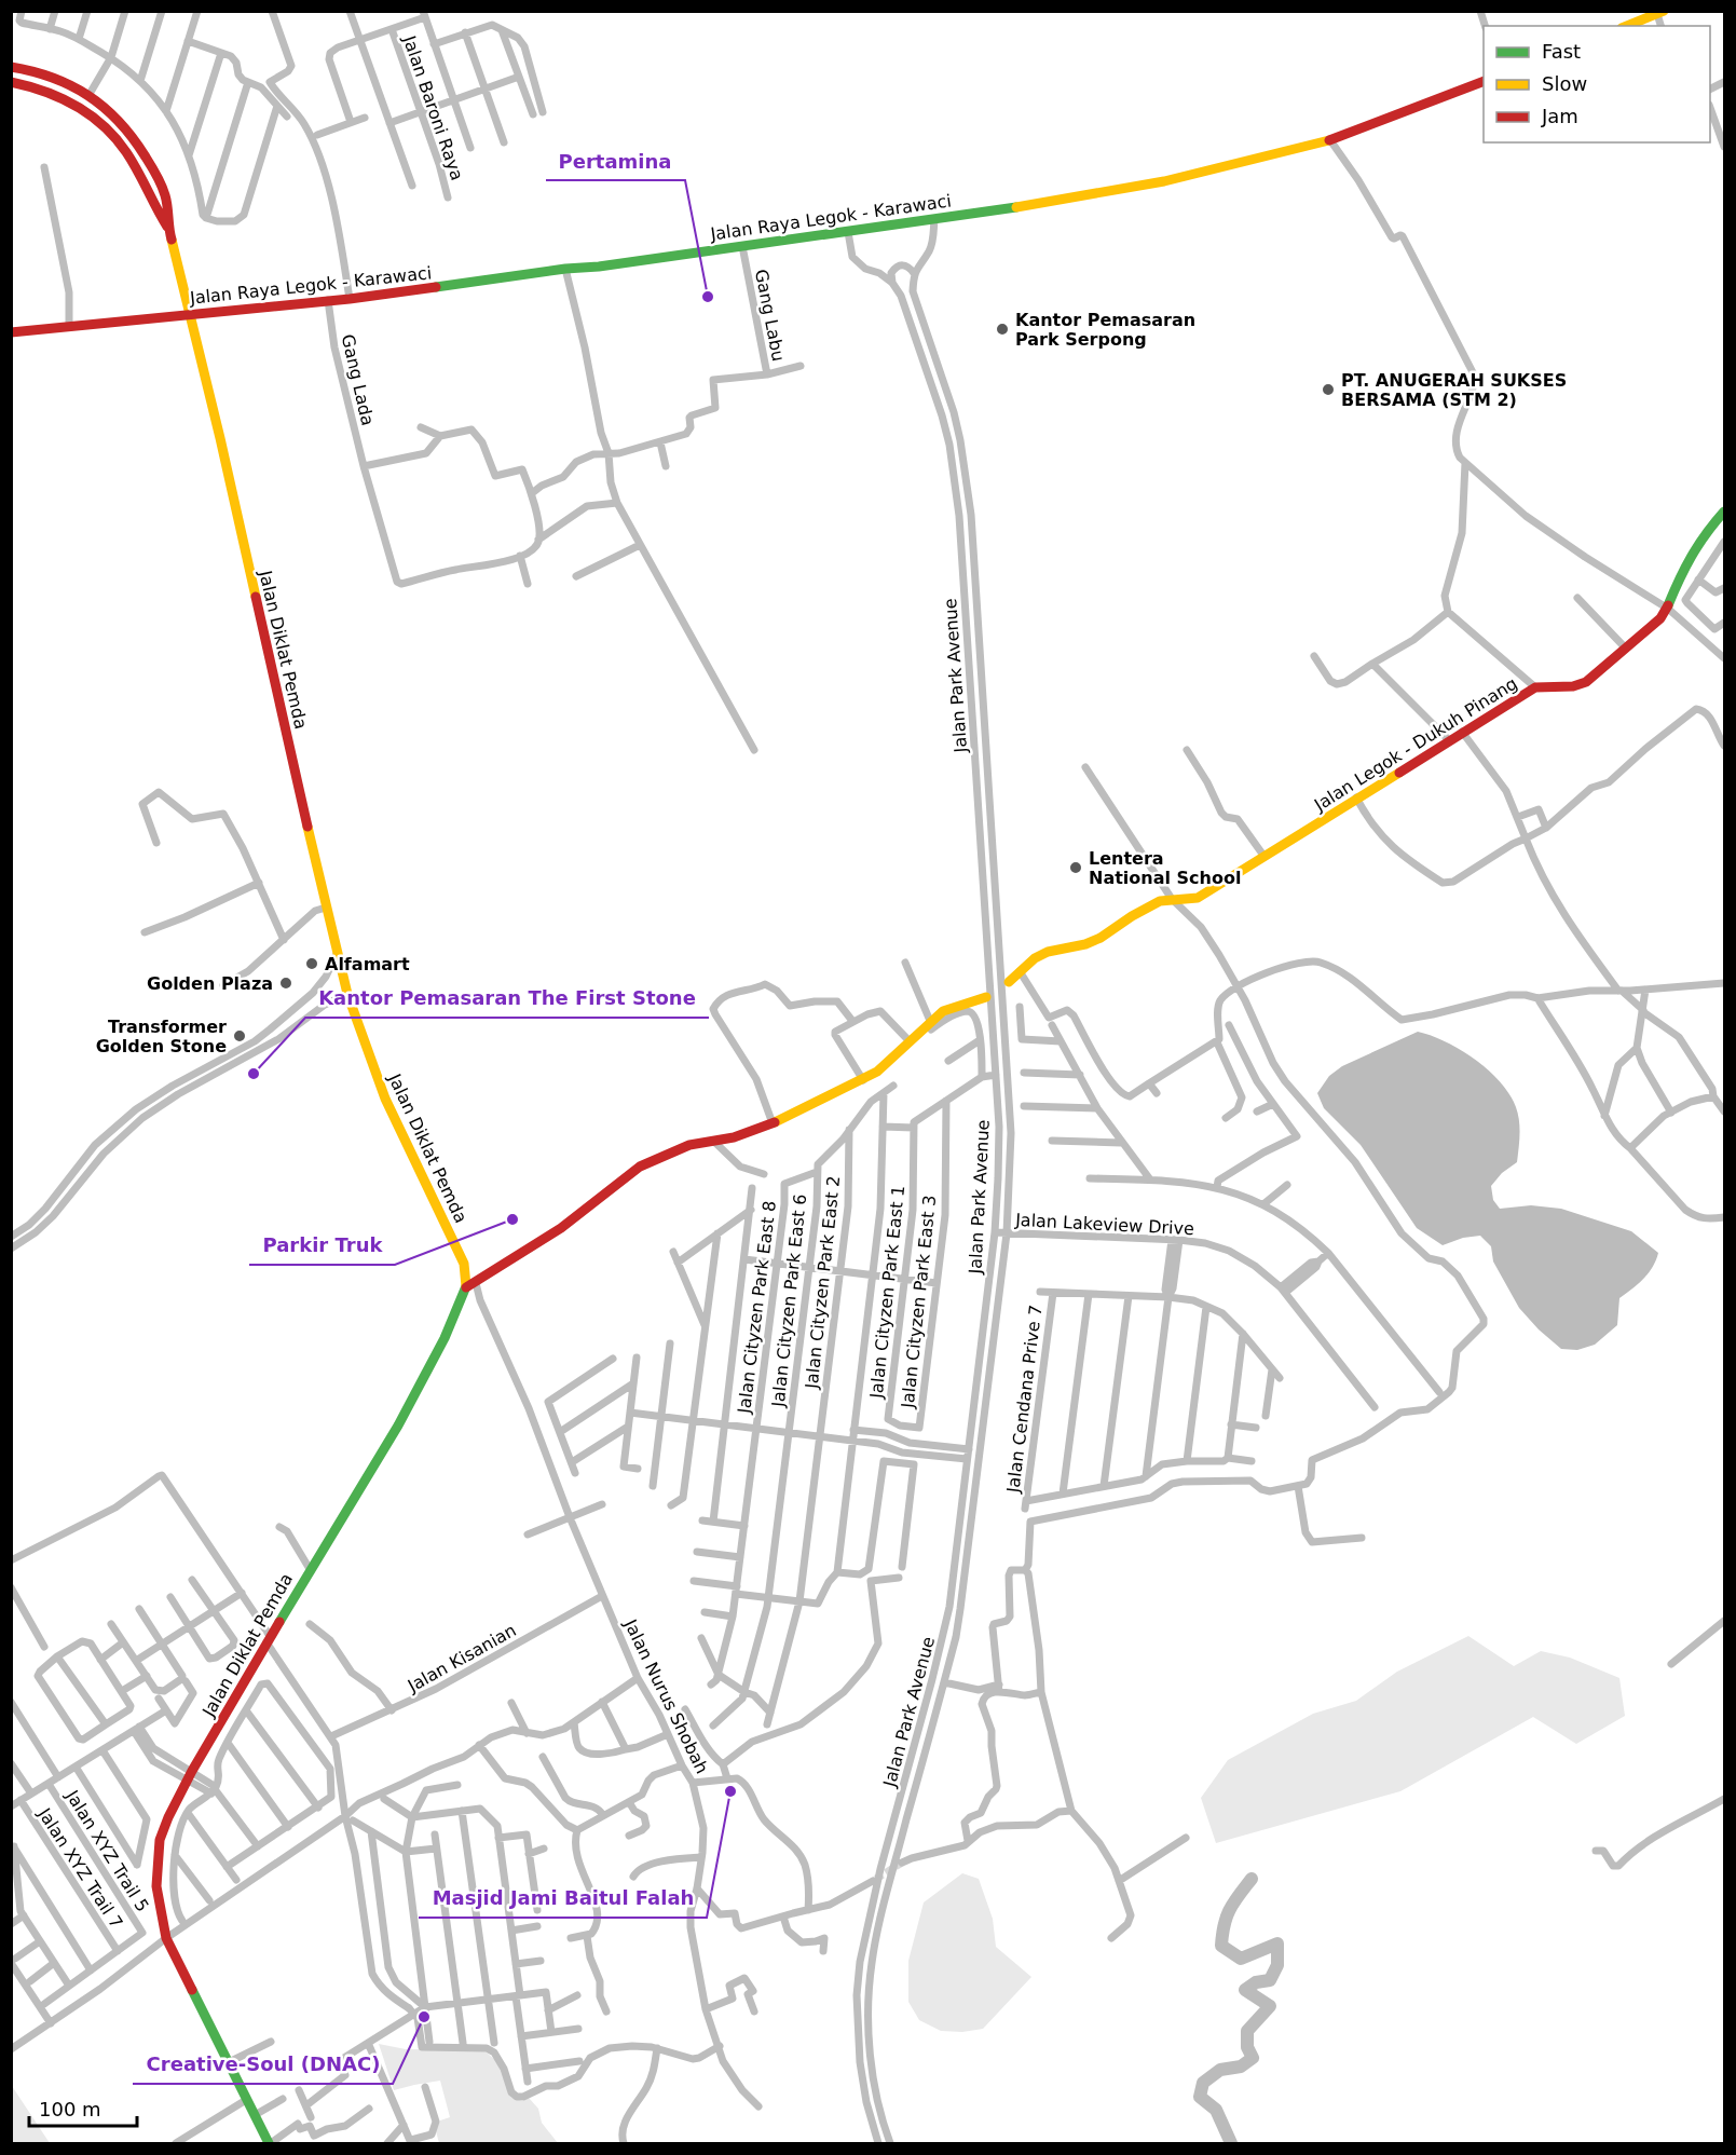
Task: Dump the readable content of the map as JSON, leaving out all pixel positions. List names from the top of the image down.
{
  "streets": {
    "street": [
      "Jalan Baroni Raya",
      "Jalan Raya Legok - Karawaci",
      "Gang Labu",
      "Gang Lada",
      "Jalan Diklat Pemda",
      "Jalan Park Avenue",
      "Jalan Legok - Dukuh Pinang",
      "Jalan Lakeview Drive",
      "Jalan Cityzen Park East 2",
      "Jalan Cityzen Park East 1",
      "Jalan Cityzen Park East 6",
      "Jalan Cityzen Park East 3",
      "Jalan Cityzen Park East 8",
      "Jalan Cendana Prive 7",
      "Jalan Kisanian",
      "Jalan Nurus Shobah",
      "Jalan XYZ Trail 5",
      "Jalan XYZ Trail 7"
    ]
  },
  "crossings": [
    ["Jalan Raya Legok - Karawaci", "Gang Labu"],
    ["Jalan Raya Legok - Karawaci", "Gang Lada"],
    ["Jalan Raya Legok - Karawaci", "Jalan Diklat Pemda"],
    ["Jalan Diklat Pemda", "Jalan Nurus Shobah"],
    ["Jalan Park Avenue", "Jalan Lakeview Drive"],
    ["Jalan Cityzen Park East 1", "Jalan Cityzen Park East 3"],
    ["Jalan Cityzen Park East 6", "Jalan Cityzen Park East 8"],
    ["Jalan Kisanian", "Jalan Nurus Shobah"],
    ["Jalan XYZ Trail 5", "Jalan XYZ Trail 7"]
  ],
  "places": [
    "Pertamina",
    "Kantor Pemasaran Park Serpong",
    "PT. ANUGERAH SUKSES BERSAMA (STM 2)",
    "Lentera National School",
    "Alfamart",
    "Golden Plaza",
    "Transformer Golden Stone",
    "Kantor Pemasaran The First Stone",
    "Parkir Truk",
    "Masjid Jami Baitul Falah",
    "Creative-Soul (DNAC)"
  ],
  "legend": ["Fast", "Slow", "Jam"],
  "scale_bar": "100 m"
}
